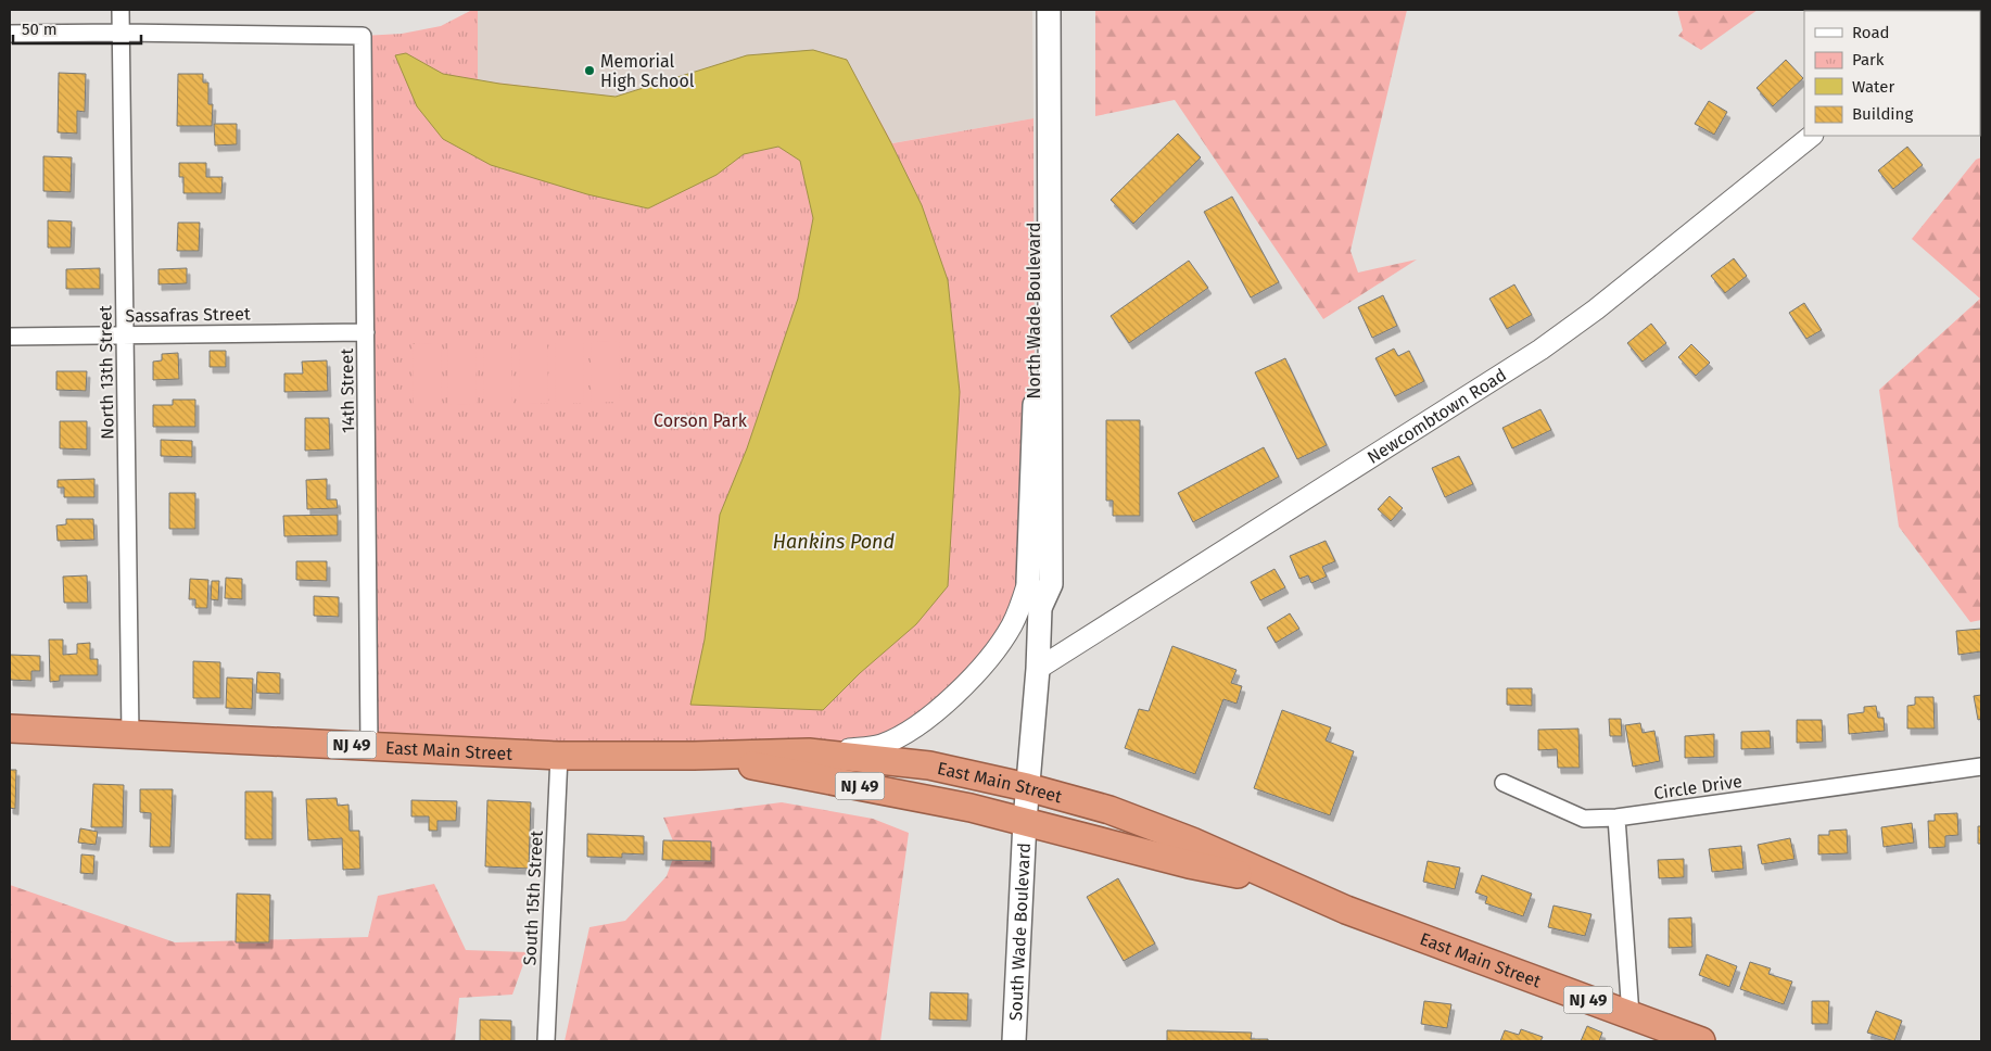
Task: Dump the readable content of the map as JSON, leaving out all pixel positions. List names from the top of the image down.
{
  "streets": {
    "highway": ["NJ 49", "East Main Street"],
    "main road": ["North Wade Boulevard", "South Wade Boulevard"],
    "street": [
      "Sassafras Street",
      "North 13th Street",
      "14th Street",
      "Newcombtown Road",
      "Circle Drive",
      "South 15th Street"
    ]
  },
  "crossings": [
    ["North Wade Boulevard", "Newcombtown Road"],
    ["North Wade Boulevard", "East Main Street"],
    ["North Wade Boulevard", "South Wade Boulevard"],
    ["Sassafras Street", "North 13th Street"],
    ["Sassafras Street", "14th Street"],
    ["North 13th Street", "14th Street"],
    ["North 13th Street", "East Main Street"],
    ["14th Street", "East Main Street"],
    ["East Main Street", "South 15th Street"],
    ["East Main Street", "South Wade Boulevard"]
  ],
  "water": ["Hankins Pond"],
  "parks": ["Corson Park"],
  "places": ["Memorial High School"],
  "legend": [
    "Road",
    "Park",
    "Water",
    "Building"
  ],
  "scale_bar": "50 m"
}
